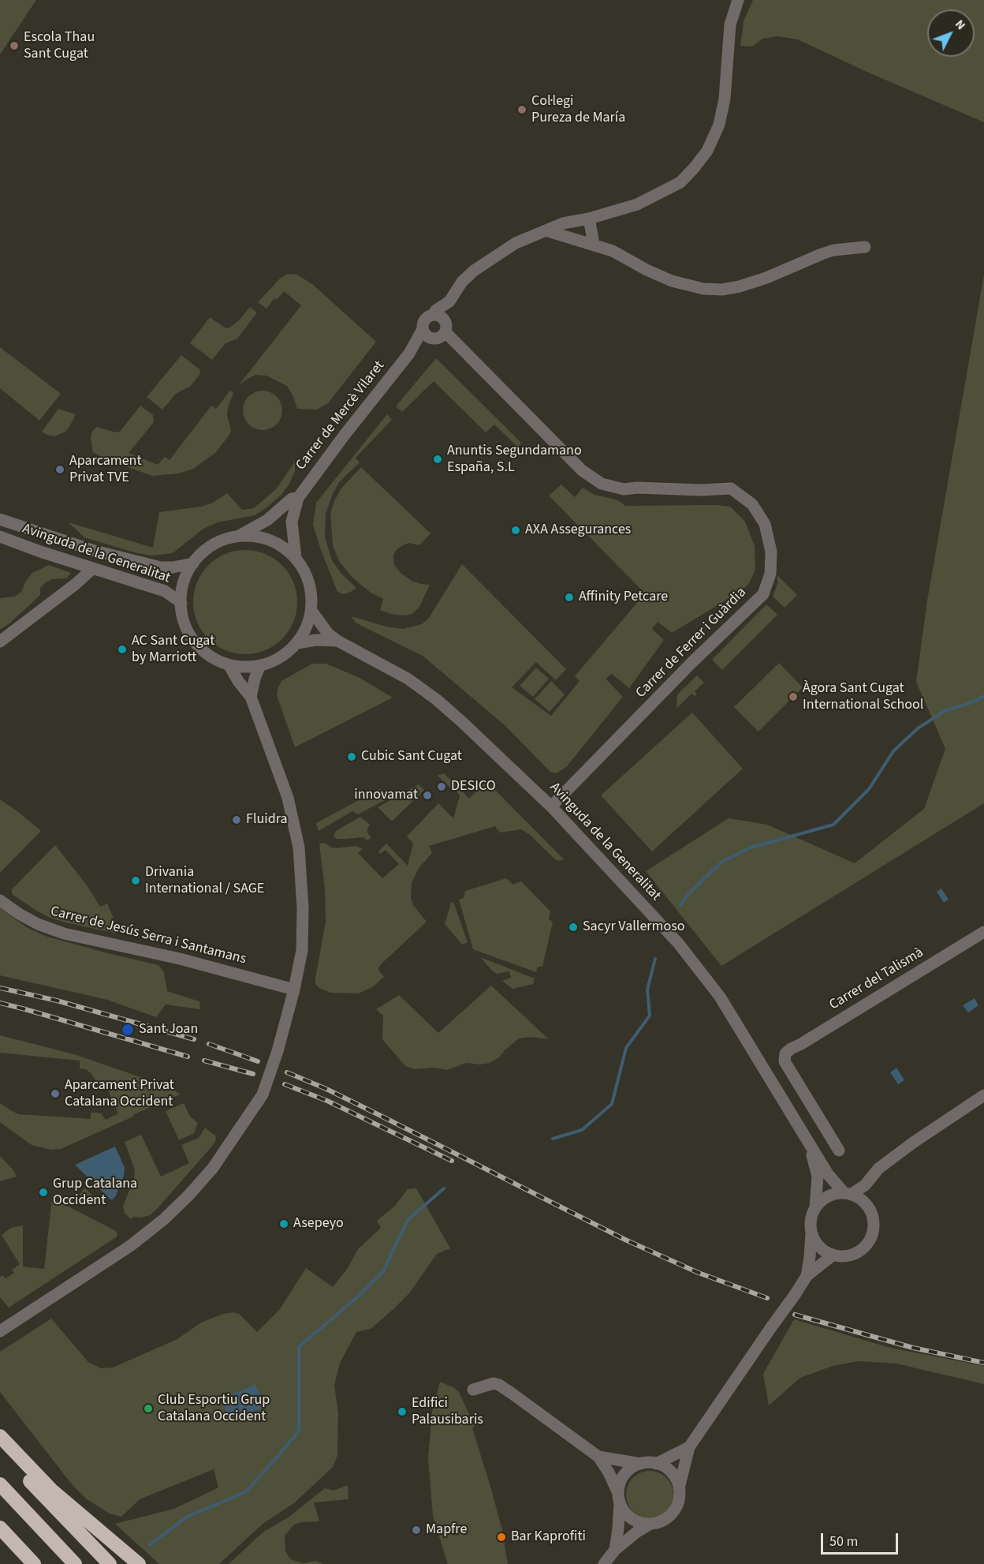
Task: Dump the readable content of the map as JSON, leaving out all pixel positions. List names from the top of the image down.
{
  "streets": {
    "street": [
      "Carrer de Mercè Vilaret",
      "Avinguda de la Generalitat",
      "Carrer de Ferrer i Guàrdia",
      "Carrer de Jesús Serra i Santamans",
      "Carrer del Talismà"
    ]
  },
  "crossings": [
    ["Carrer de Mercè Vilaret", "Avinguda de la Generalitat"],
    ["Carrer de Mercè Vilaret", "Carrer de Ferrer i Guàrdia"],
    ["Avinguda de la Generalitat", "Carrer de Ferrer i Guàrdia"]
  ],
  "places": [
    "Escola Thau Sant Cugat",
    "Col·legi Pureza de María",
    "Anuntis Segundamano España, S.L",
    "Aparcament Privat TVE",
    "AXA Assegurances",
    "Affinity Petcare",
    "AC Sant Cugat by Marriott",
    "Àgora Sant Cugat International School",
    "Cubic Sant Cugat",
    "DESICO",
    "innovamat",
    "Fluidra",
    "Drivania International / SAGE",
    "Sacyr Vallermoso",
    "Sant Joan",
    "Aparcament Privat Catalana Occident",
    "Grup Catalana Occident",
    "Asepeyo",
    "Club Esportiu Grup Catalana Occident",
    "Edifici Palausibaris",
    "Mapfre",
    "Bar Kaprofiti"
  ],
  "scale_bar": "50 m",
  "north": "top right"
}
